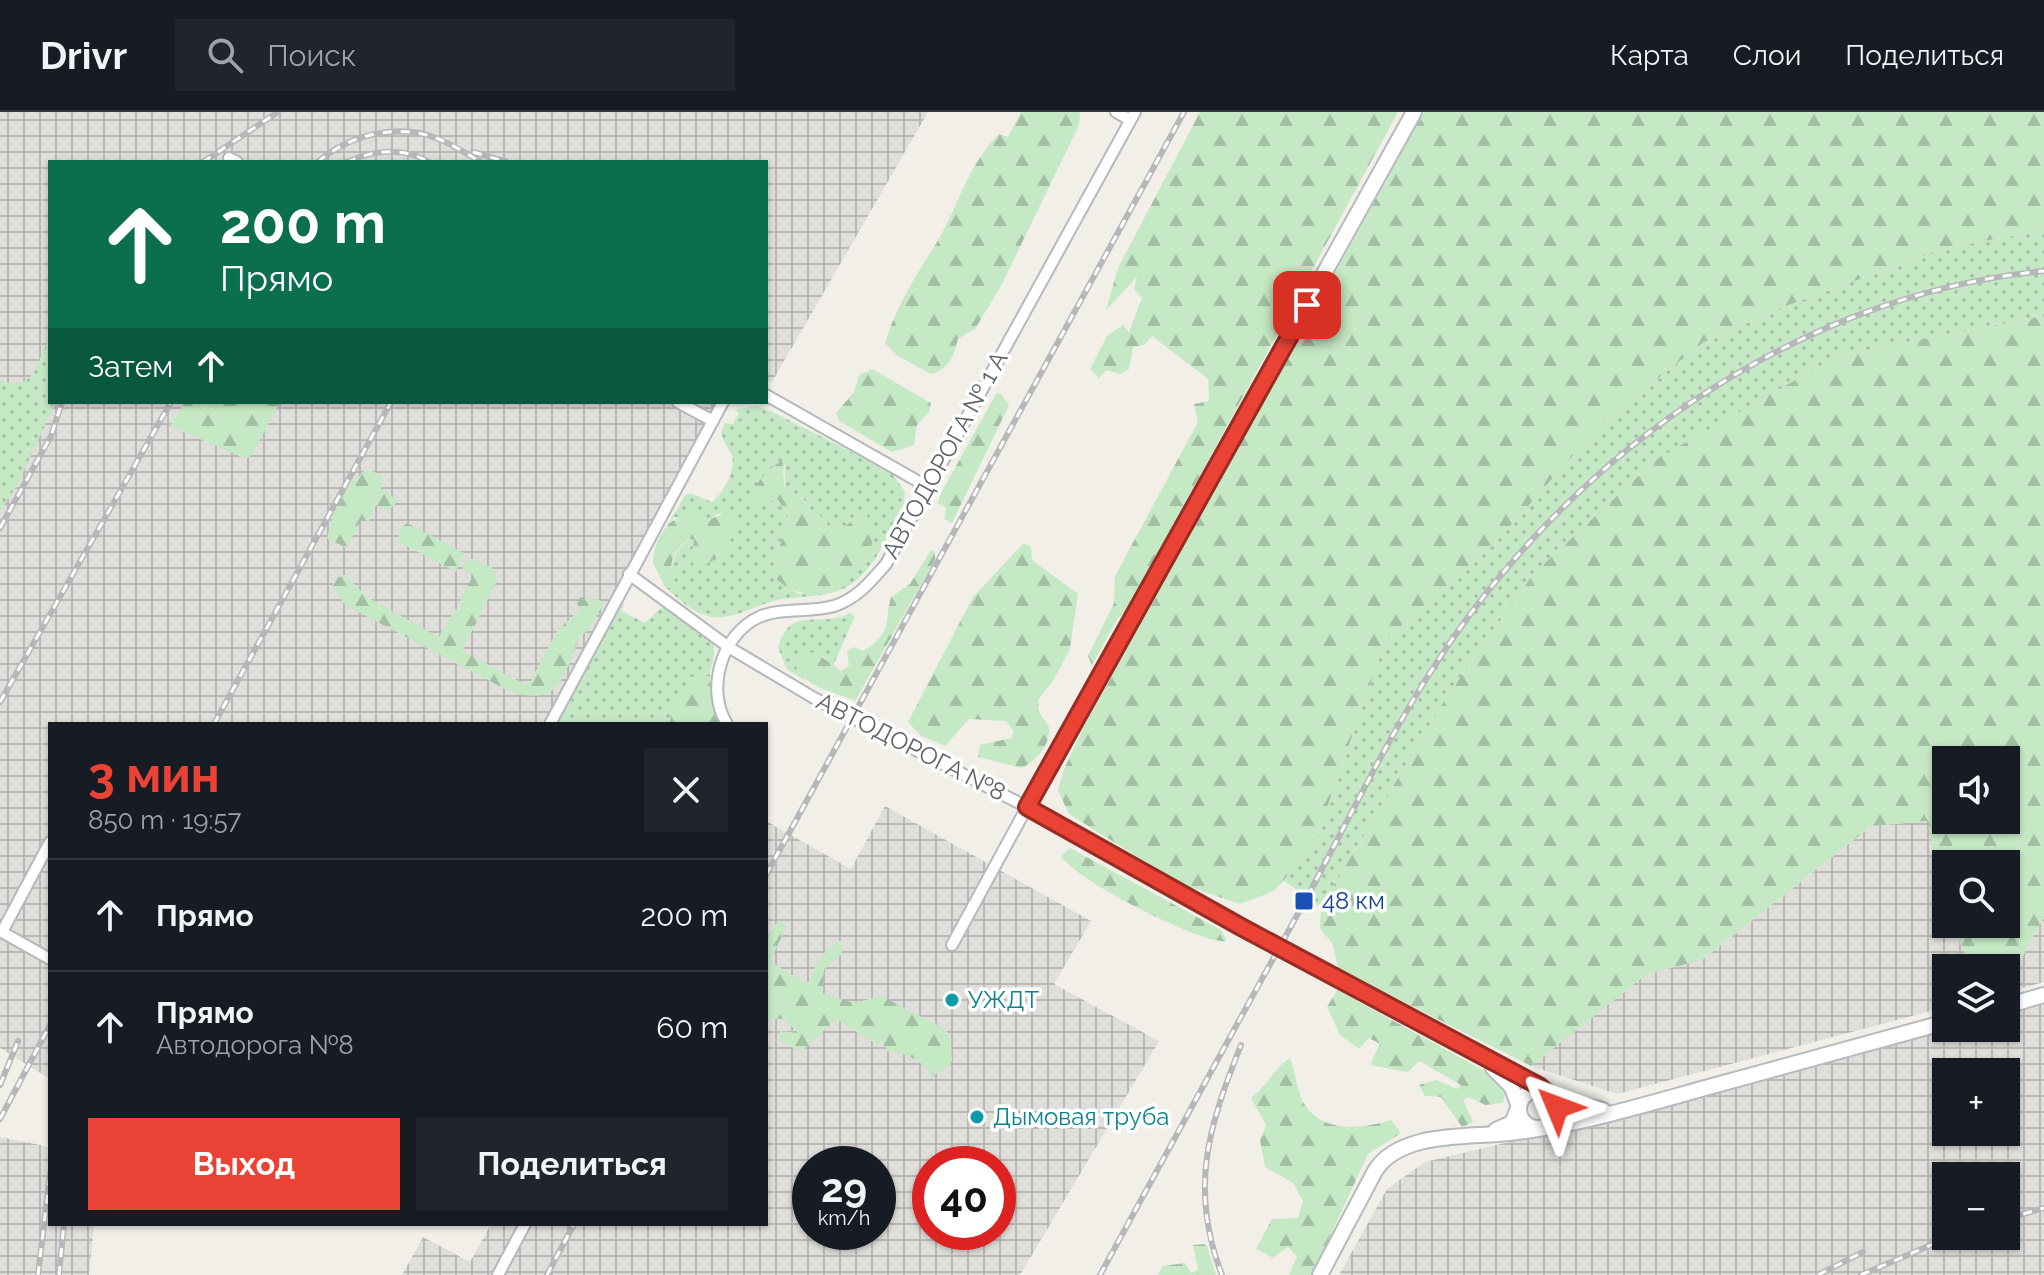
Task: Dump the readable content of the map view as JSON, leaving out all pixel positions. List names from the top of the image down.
{
  "streets": {
    "street": ["АВТОДОРОГА № 1 А", "АВТОДОРОГА №8"]
  },
  "crossings": [
    ["АВТОДОРОГА № 1 А", "АВТОДОРОГА №8"]
  ],
  "places": {
    "transit": ["48 км"],
    "other": ["УЖДТ", "Дымовая труба"]
  },
  "page": {
    "header": "Drivr",
    "search": "Поиск",
    "nav": ["Карта", "Слои", "Поделиться"],
    "turn": ["200 m", "Прямо"],
    "then": "Затем",
    "heading": ["3 мин", "850 m · 19:57"],
    "map_buttons": ["+", "−"],
    "list": [
      {
        "name": "Прямо",
        "value": "200 m"
      },
      {
        "name": "Прямо",
        "note": "Автодорога №8",
        "value": "60 m"
      }
    ],
    "buttons": ["Выход", "Поделиться"],
    "speed": "29 km/h",
    "limit": "40"
  }
}
